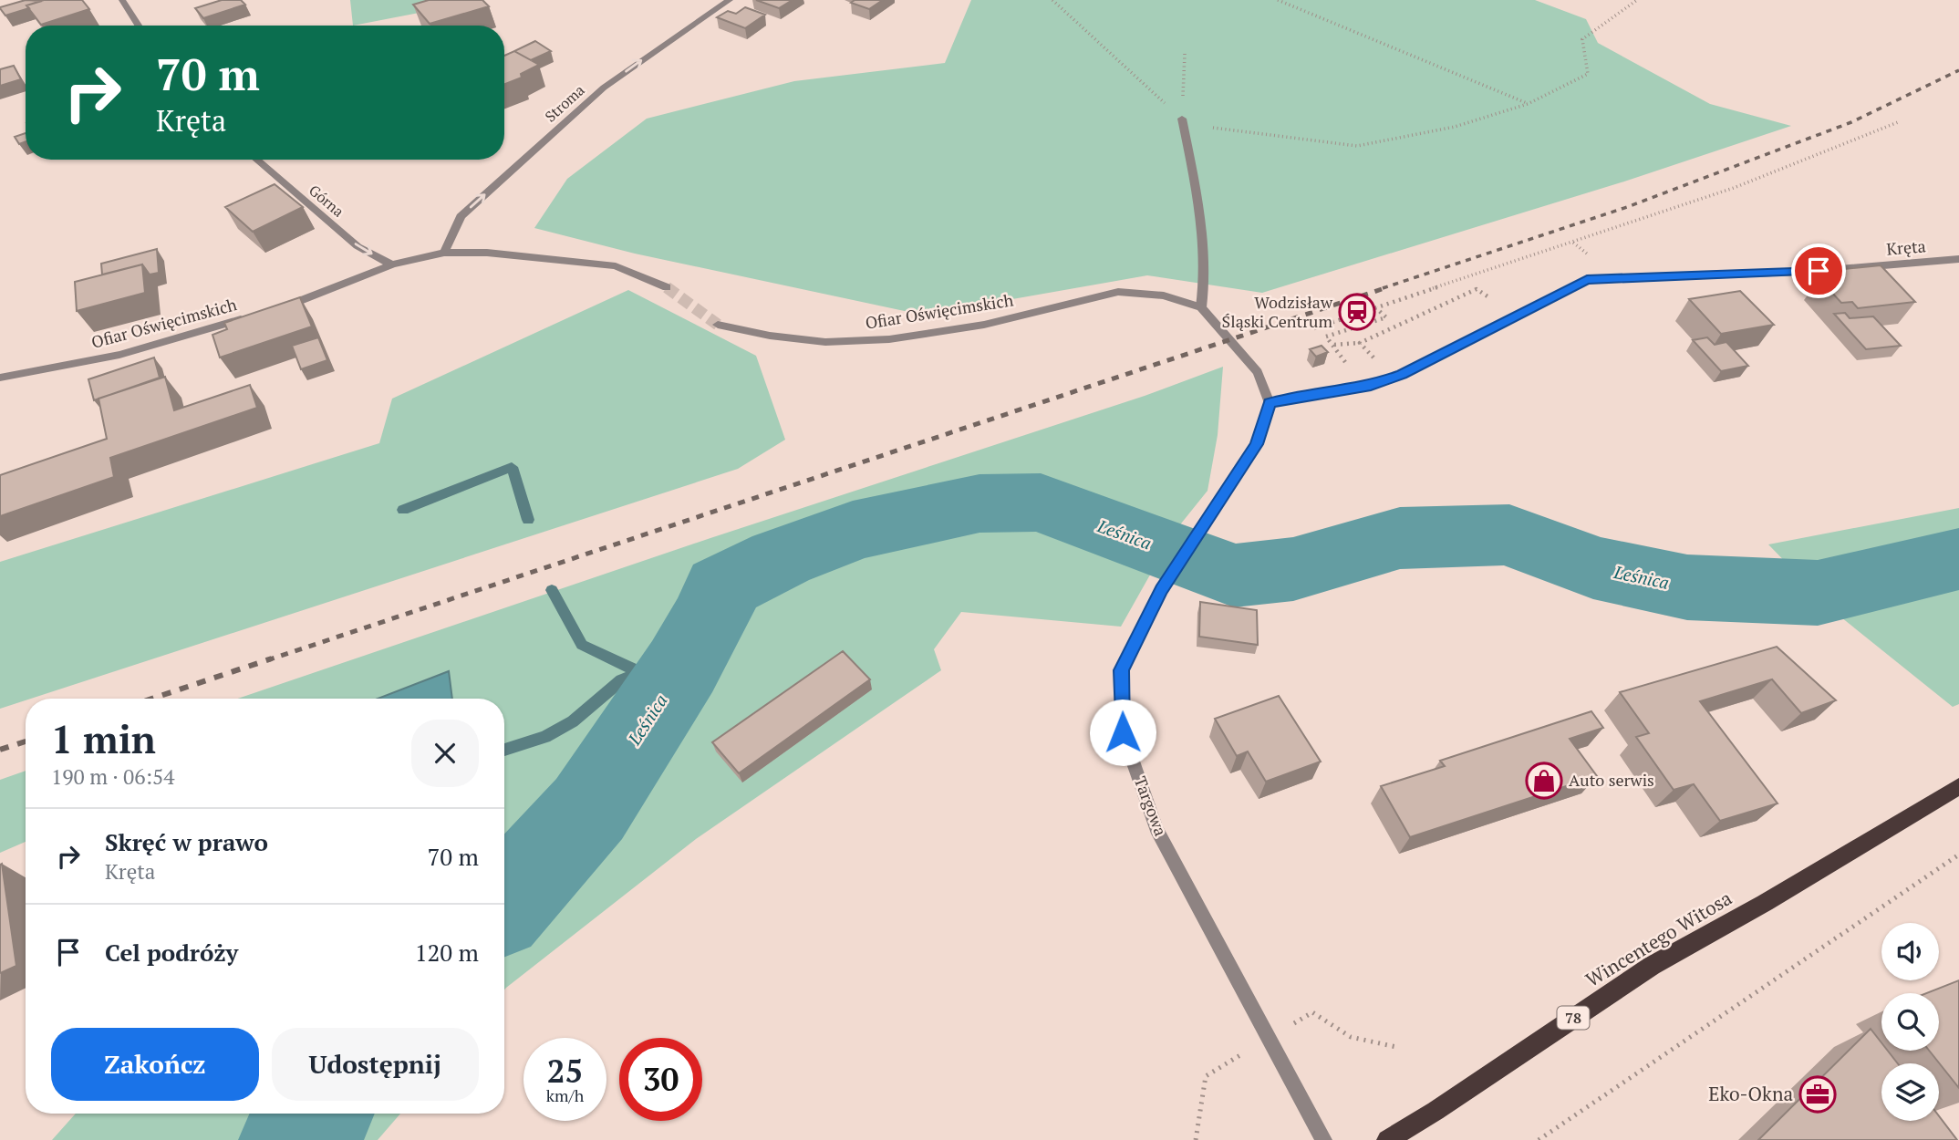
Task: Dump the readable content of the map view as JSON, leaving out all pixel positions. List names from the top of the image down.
{
  "streets": {
    "main road": ["Wincentego Witosa", "78"],
    "street": [
      "Stroma",
      "Górna",
      "Kręta",
      "Ofiar Oświęcimskich",
      "Targowa"
    ]
  },
  "crossings": [
    ["Stroma", "Ofiar Oświęcimskich"],
    ["Górna", "Ofiar Oświęcimskich"],
    ["Kręta", "Targowa"]
  ],
  "one_way": ["Stroma", "Górna"],
  "water": ["Leśnica"],
  "places": {
    "station": ["Wodzisław Śląski Centrum"],
    "shop": ["Auto serwis"],
    "office": ["Eko-Okna"]
  },
  "page": {
    "turn": ["70 m", "Kręta"],
    "heading": ["1 min", "190 m · 06:54"],
    "list": [
      {
        "name": "Skręć w prawo",
        "note": "Kręta",
        "value": "70 m"
      },
      {
        "name": "Cel podróży",
        "value": "120 m"
      }
    ],
    "buttons": ["Zakończ", "Udostępnij"],
    "speed": "25 km/h",
    "limit": "30"
  }
}
